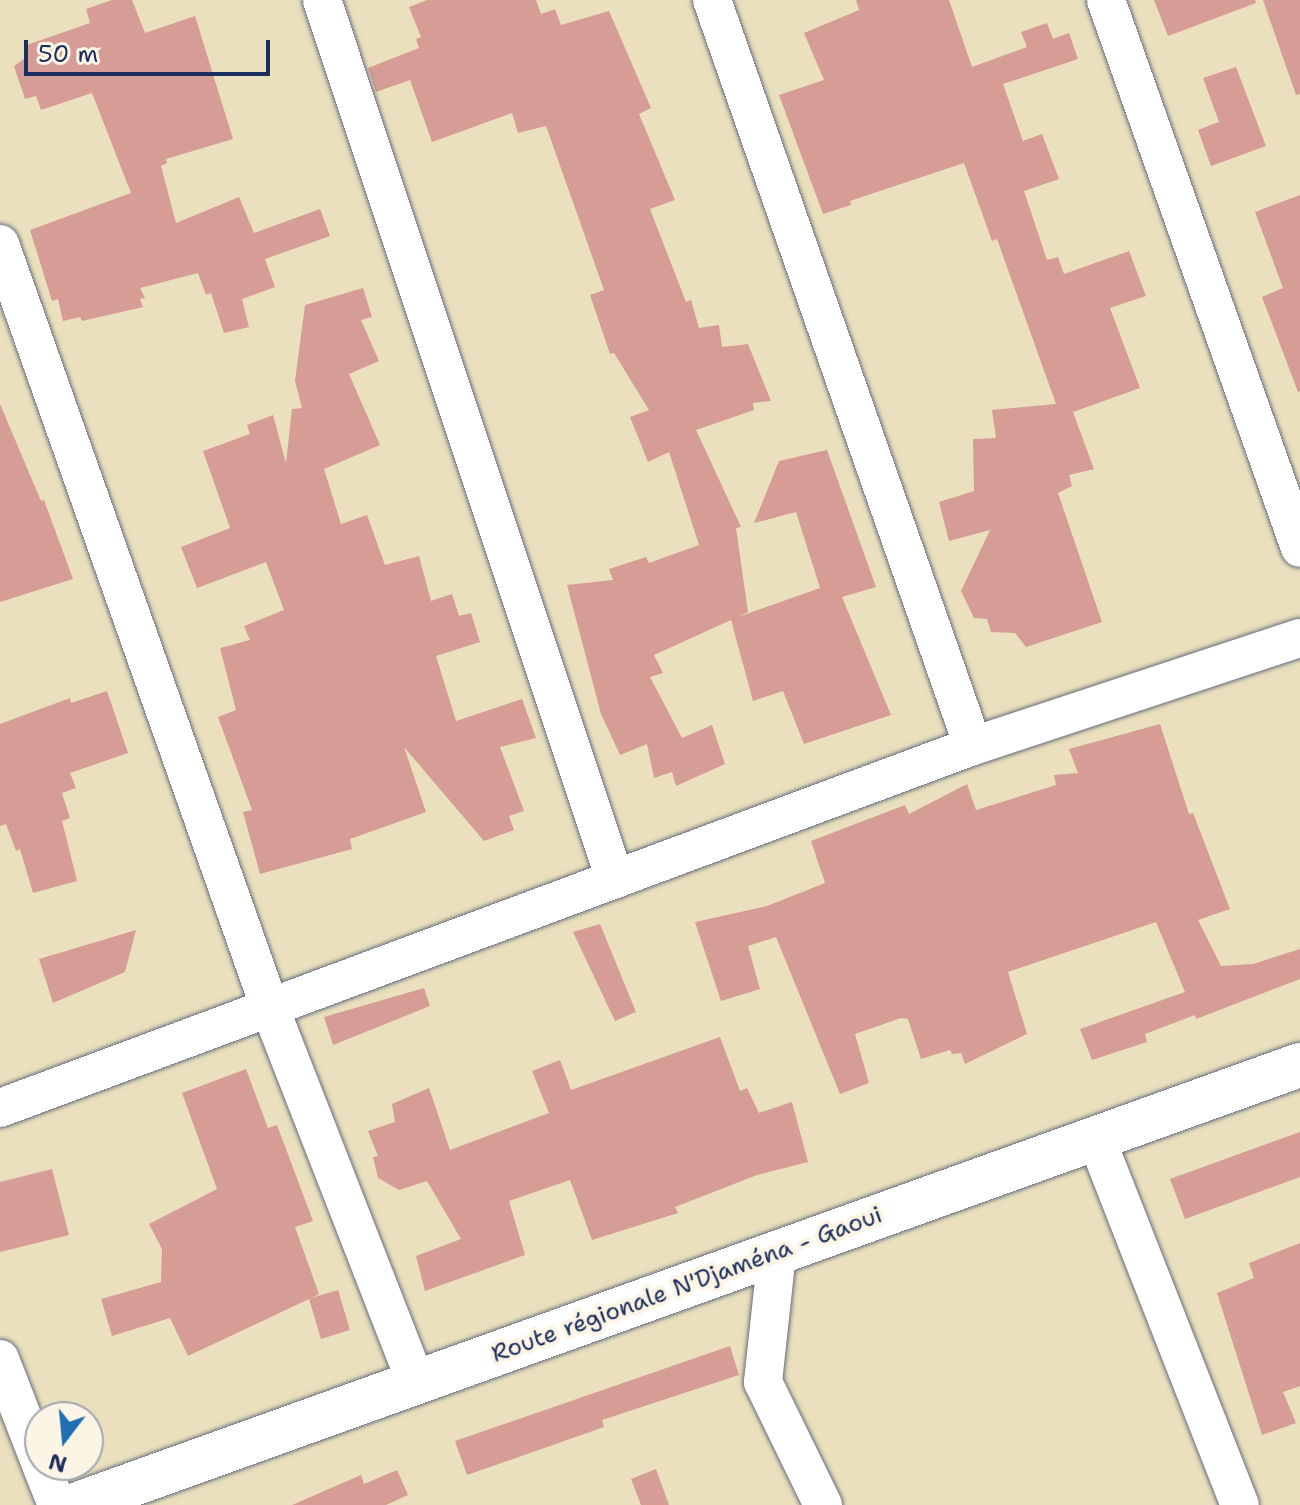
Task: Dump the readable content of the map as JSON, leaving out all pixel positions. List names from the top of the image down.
{
  "streets": {
    "street": ["Route régionale N'Djaména - Gaoui"]
  },
  "scale_bar": "50 m",
  "north": "bottom"
}
